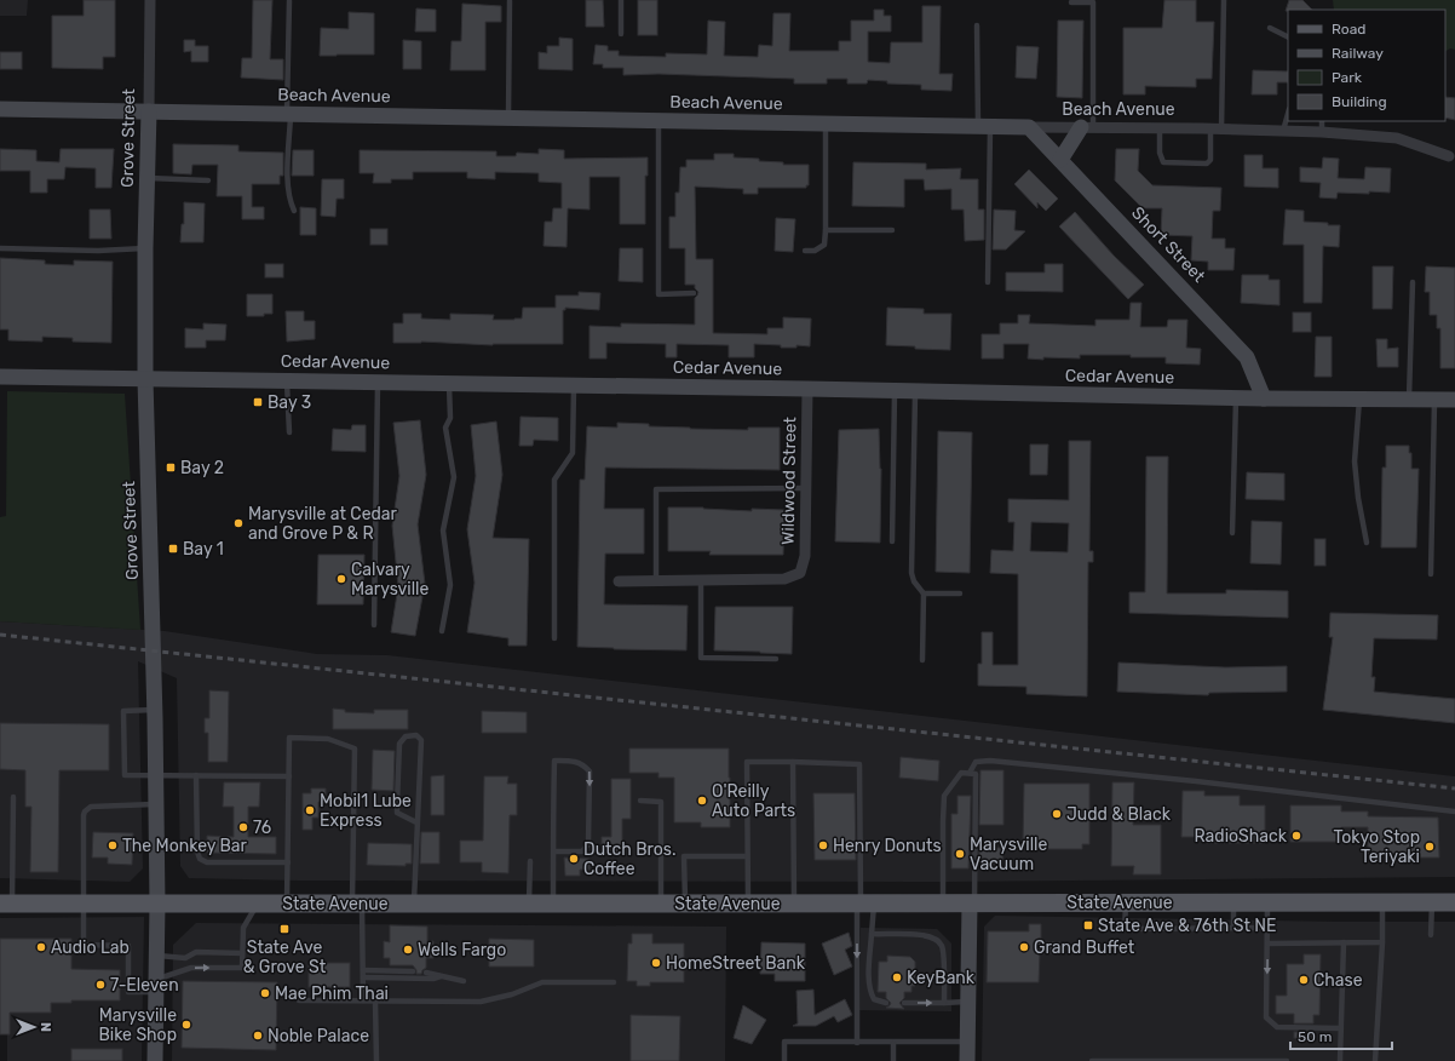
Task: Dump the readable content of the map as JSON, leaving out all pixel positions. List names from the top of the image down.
{
  "streets": {
    "main road": ["State Avenue"],
    "street": [
      "Beach Avenue",
      "Grove Street",
      "Short Street",
      "Cedar Avenue",
      "Wildwood Street"
    ]
  },
  "crossings": [
    ["Beach Avenue", "Grove Street"],
    ["Beach Avenue", "Short Street"],
    ["Grove Street", "Cedar Avenue"],
    ["Grove Street", "State Avenue"],
    ["Short Street", "Cedar Avenue"],
    ["Cedar Avenue", "Wildwood Street"]
  ],
  "places": {
    "transit": [
      "Bay 3",
      "Bay 2",
      "Bay 1",
      "State Ave & 76th St NE",
      "State Ave & Grove St"
    ],
    "other": [
      "Marysville at Cedar and Grove P & R",
      "Calvary Marysville",
      "O'Reilly Auto Parts",
      "Mobil1 Lube Express",
      "Judd & Black",
      "76",
      "RadioShack",
      "The Monkey Bar",
      "Henry Donuts",
      "Tokyo Stop Teriyaki",
      "Marysville Vacuum",
      "Dutch Bros. Coffee",
      "Audio Lab",
      "Grand Buffet",
      "Wells Fargo",
      "HomeStreet Bank",
      "KeyBank",
      "Chase",
      "7-Eleven",
      "Mae Phim Thai",
      "Marysville Bike Shop",
      "Noble Palace"
    ]
  },
  "legend": [
    "Road",
    "Railway",
    "Park",
    "Building"
  ],
  "scale_bar": "50 m",
  "north": "right"
}
